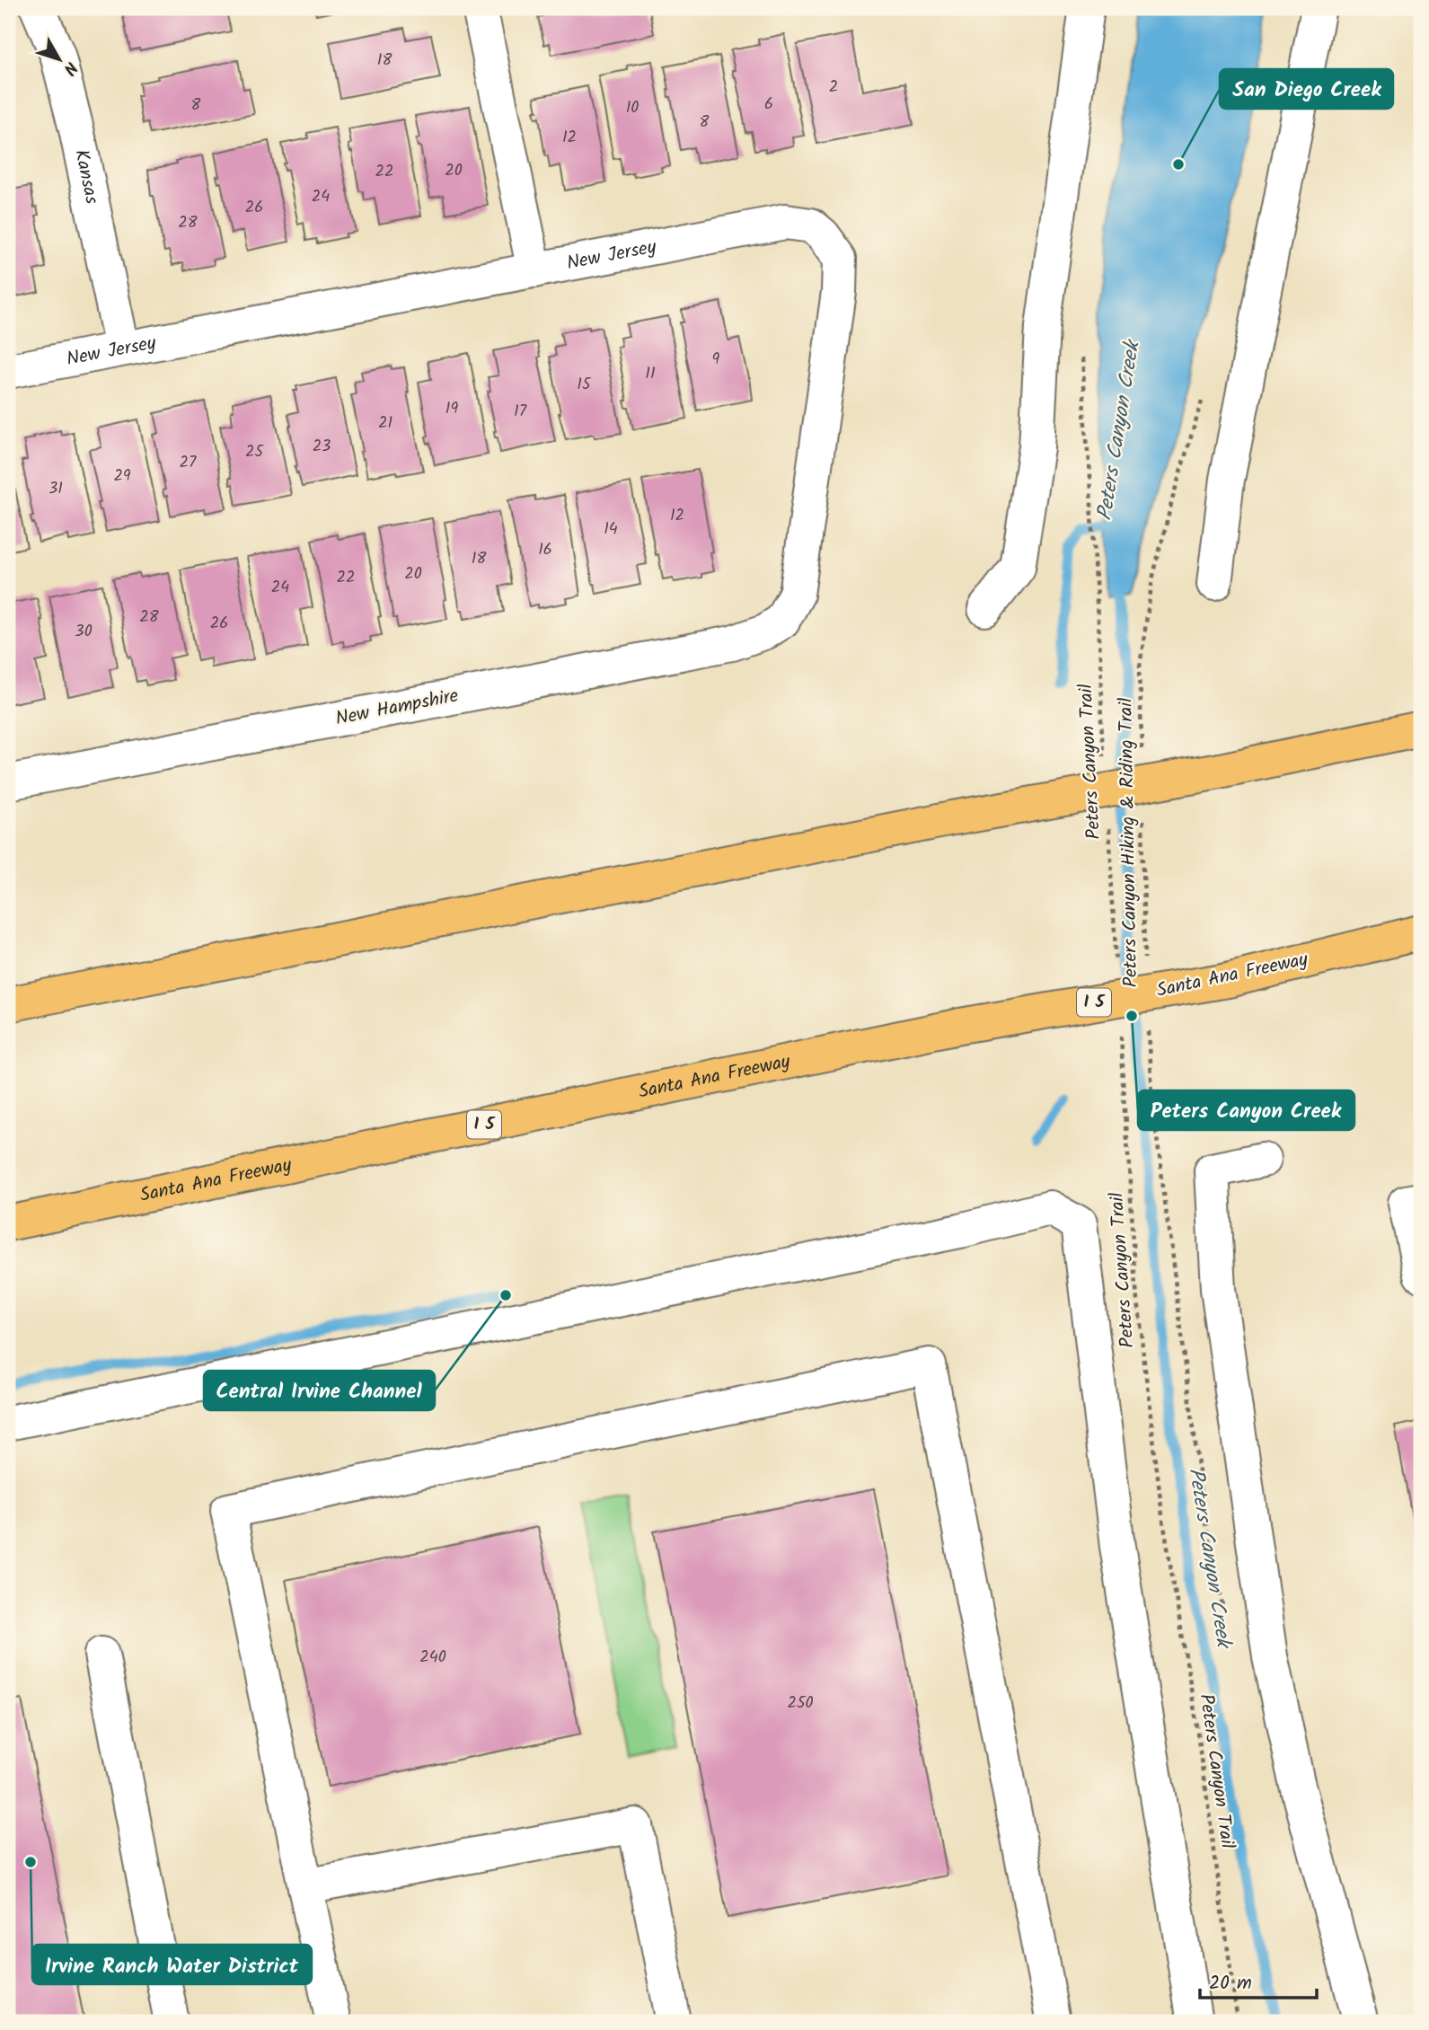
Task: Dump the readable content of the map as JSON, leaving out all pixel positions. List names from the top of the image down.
{
  "streets": {
    "highway": ["Santa Ana Freeway", "I 5"],
    "street": ["Kansas", "New Jersey", "New Hampshire"],
    "path": ["Peters Canyon Trail", "Peters Canyon Hiking & Riding Trail"]
  },
  "crossings": [
    ["Kansas", "New Jersey"],
    ["New Jersey", "New Hampshire"]
  ],
  "water": ["Peters Canyon Creek"],
  "places": [
    "San Diego Creek",
    "Peters Canyon Creek",
    "Central Irvine Channel",
    "Irvine Ranch Water District"
  ],
  "house_numbers": [
    "18",
    "2",
    "6",
    "8",
    "10",
    "8",
    "12",
    "20",
    "22",
    "24",
    "26",
    "28",
    "9",
    "11",
    "15",
    "19",
    "17",
    "21",
    "23",
    "25",
    "27",
    "29",
    "31",
    "12",
    "14",
    "16",
    "18",
    "20",
    "22",
    "24",
    "28",
    "26",
    "30",
    "240",
    "250"
  ],
  "scale_bar": "20 m",
  "north": "bottom right"
}
